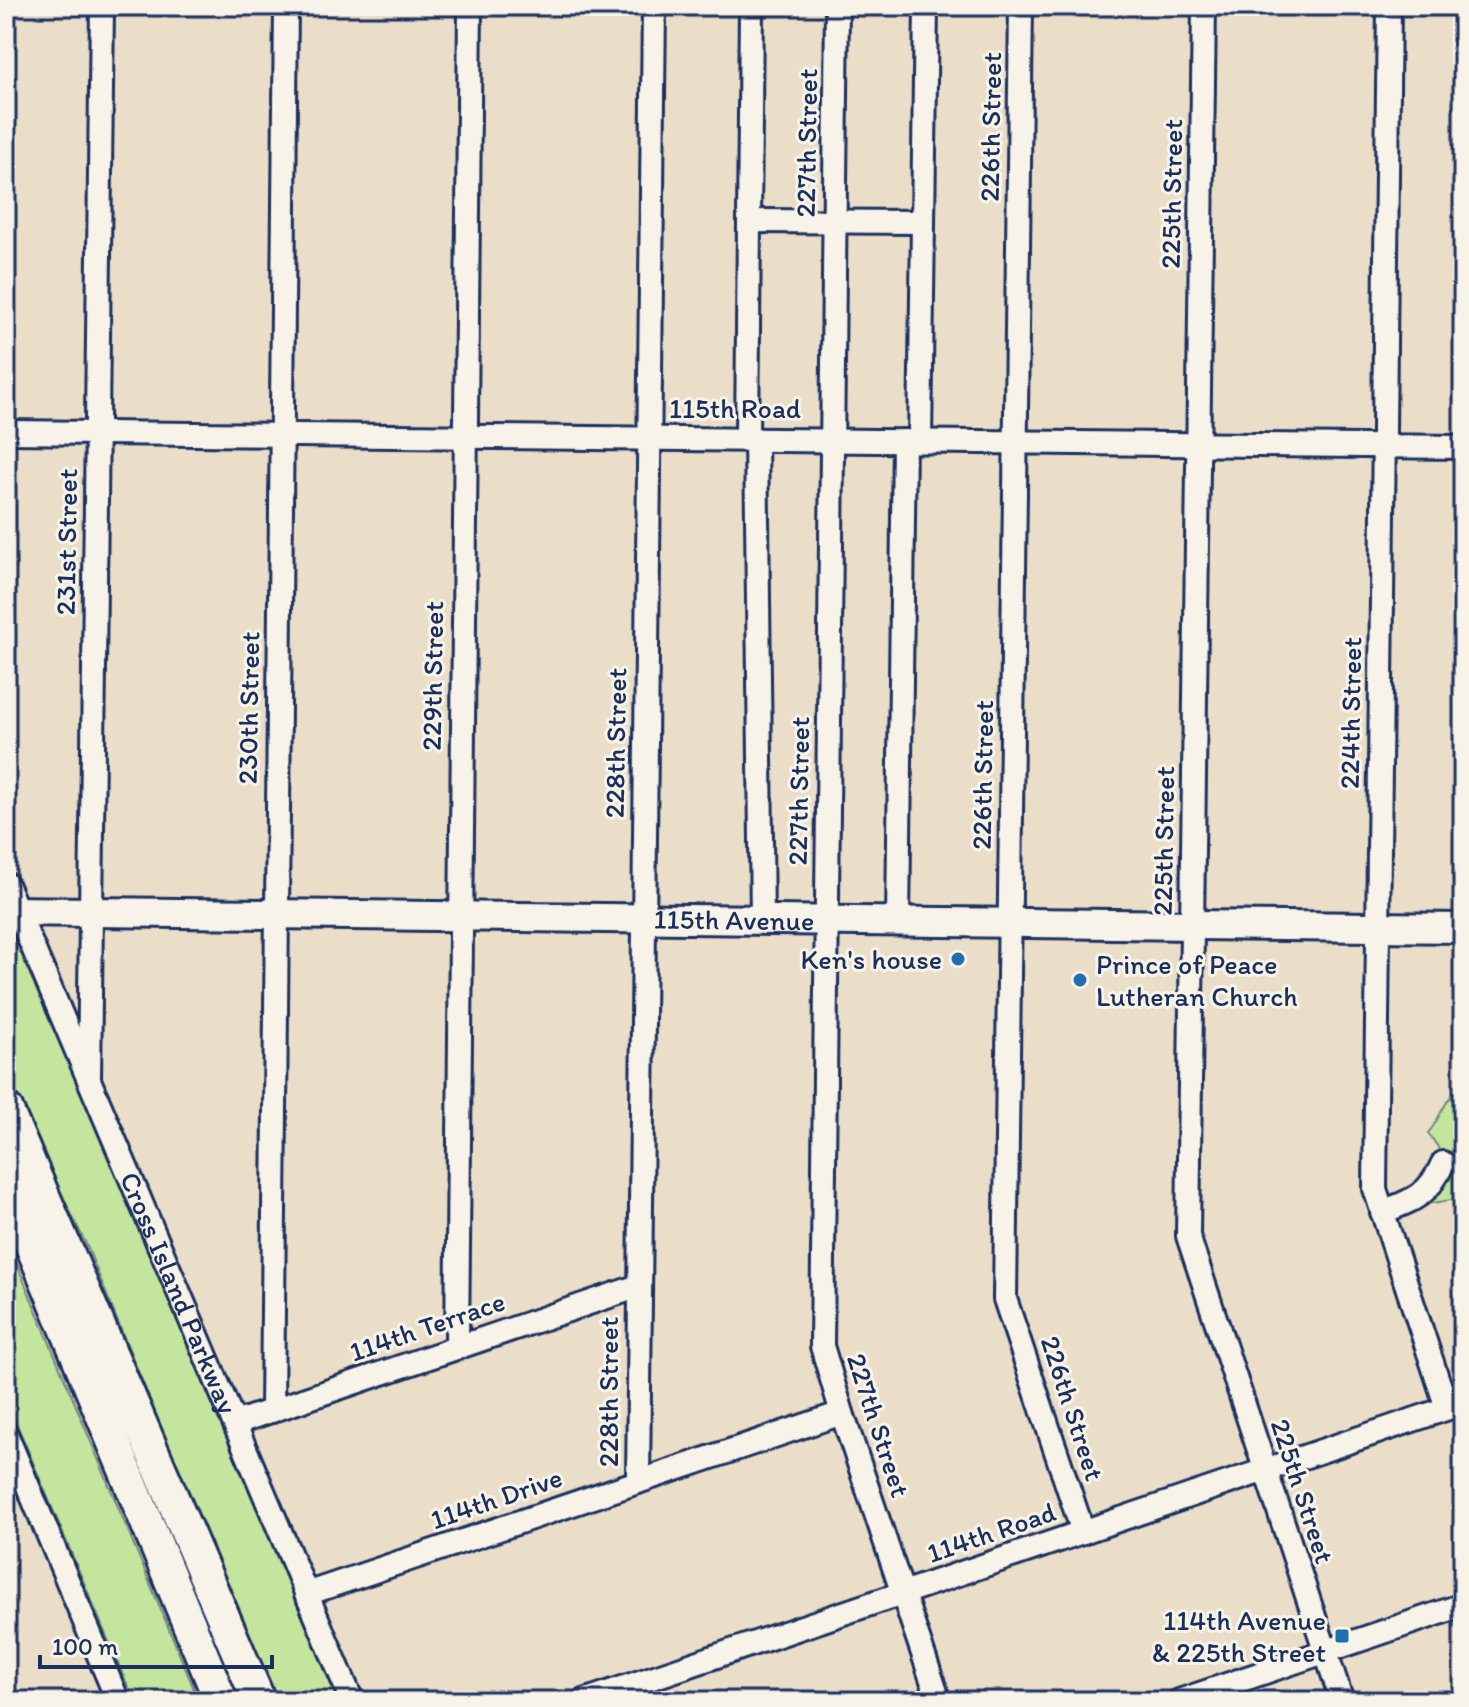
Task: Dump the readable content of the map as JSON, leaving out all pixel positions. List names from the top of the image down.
{
  "streets": {
    "main road": ["115th Avenue"],
    "street": [
      "226th Street",
      "227th Street",
      "225th Street",
      "115th Road",
      "231st Street",
      "229th Street",
      "230th Street",
      "224th Street",
      "228th Street",
      "Cross Island Parkway",
      "114th Terrace",
      "114th Drive",
      "114th Road"
    ]
  },
  "crossings": [
    ["226th Street", "115th Road"],
    ["226th Street", "115th Avenue"],
    ["226th Street", "114th Road"],
    ["227th Street", "115th Road"],
    ["227th Street", "115th Avenue"],
    ["227th Street", "114th Drive"],
    ["227th Street", "114th Road"],
    ["225th Street", "115th Road"],
    ["225th Street", "115th Avenue"],
    ["225th Street", "114th Road"],
    ["115th Road", "231st Street"],
    ["115th Road", "229th Street"],
    ["115th Road", "230th Street"],
    ["115th Road", "224th Street"],
    ["115th Road", "228th Street"],
    ["231st Street", "115th Avenue"],
    ["231st Street", "Cross Island Parkway"],
    ["229th Street", "115th Avenue"],
    ["229th Street", "114th Terrace"],
    ["230th Street", "115th Avenue"],
    ["230th Street", "114th Terrace"],
    ["224th Street", "115th Avenue"],
    ["224th Street", "114th Road"],
    ["228th Street", "115th Avenue"],
    ["228th Street", "114th Terrace"],
    ["228th Street", "114th Drive"],
    ["115th Avenue", "Cross Island Parkway"],
    ["Cross Island Parkway", "114th Terrace"],
    ["Cross Island Parkway", "114th Drive"]
  ],
  "places": {
    "other": ["Ken's house", "Prince of Peace Lutheran Church"],
    "transit": ["114th Avenue & 225th Street"]
  },
  "scale_bar": "100 m"
}
